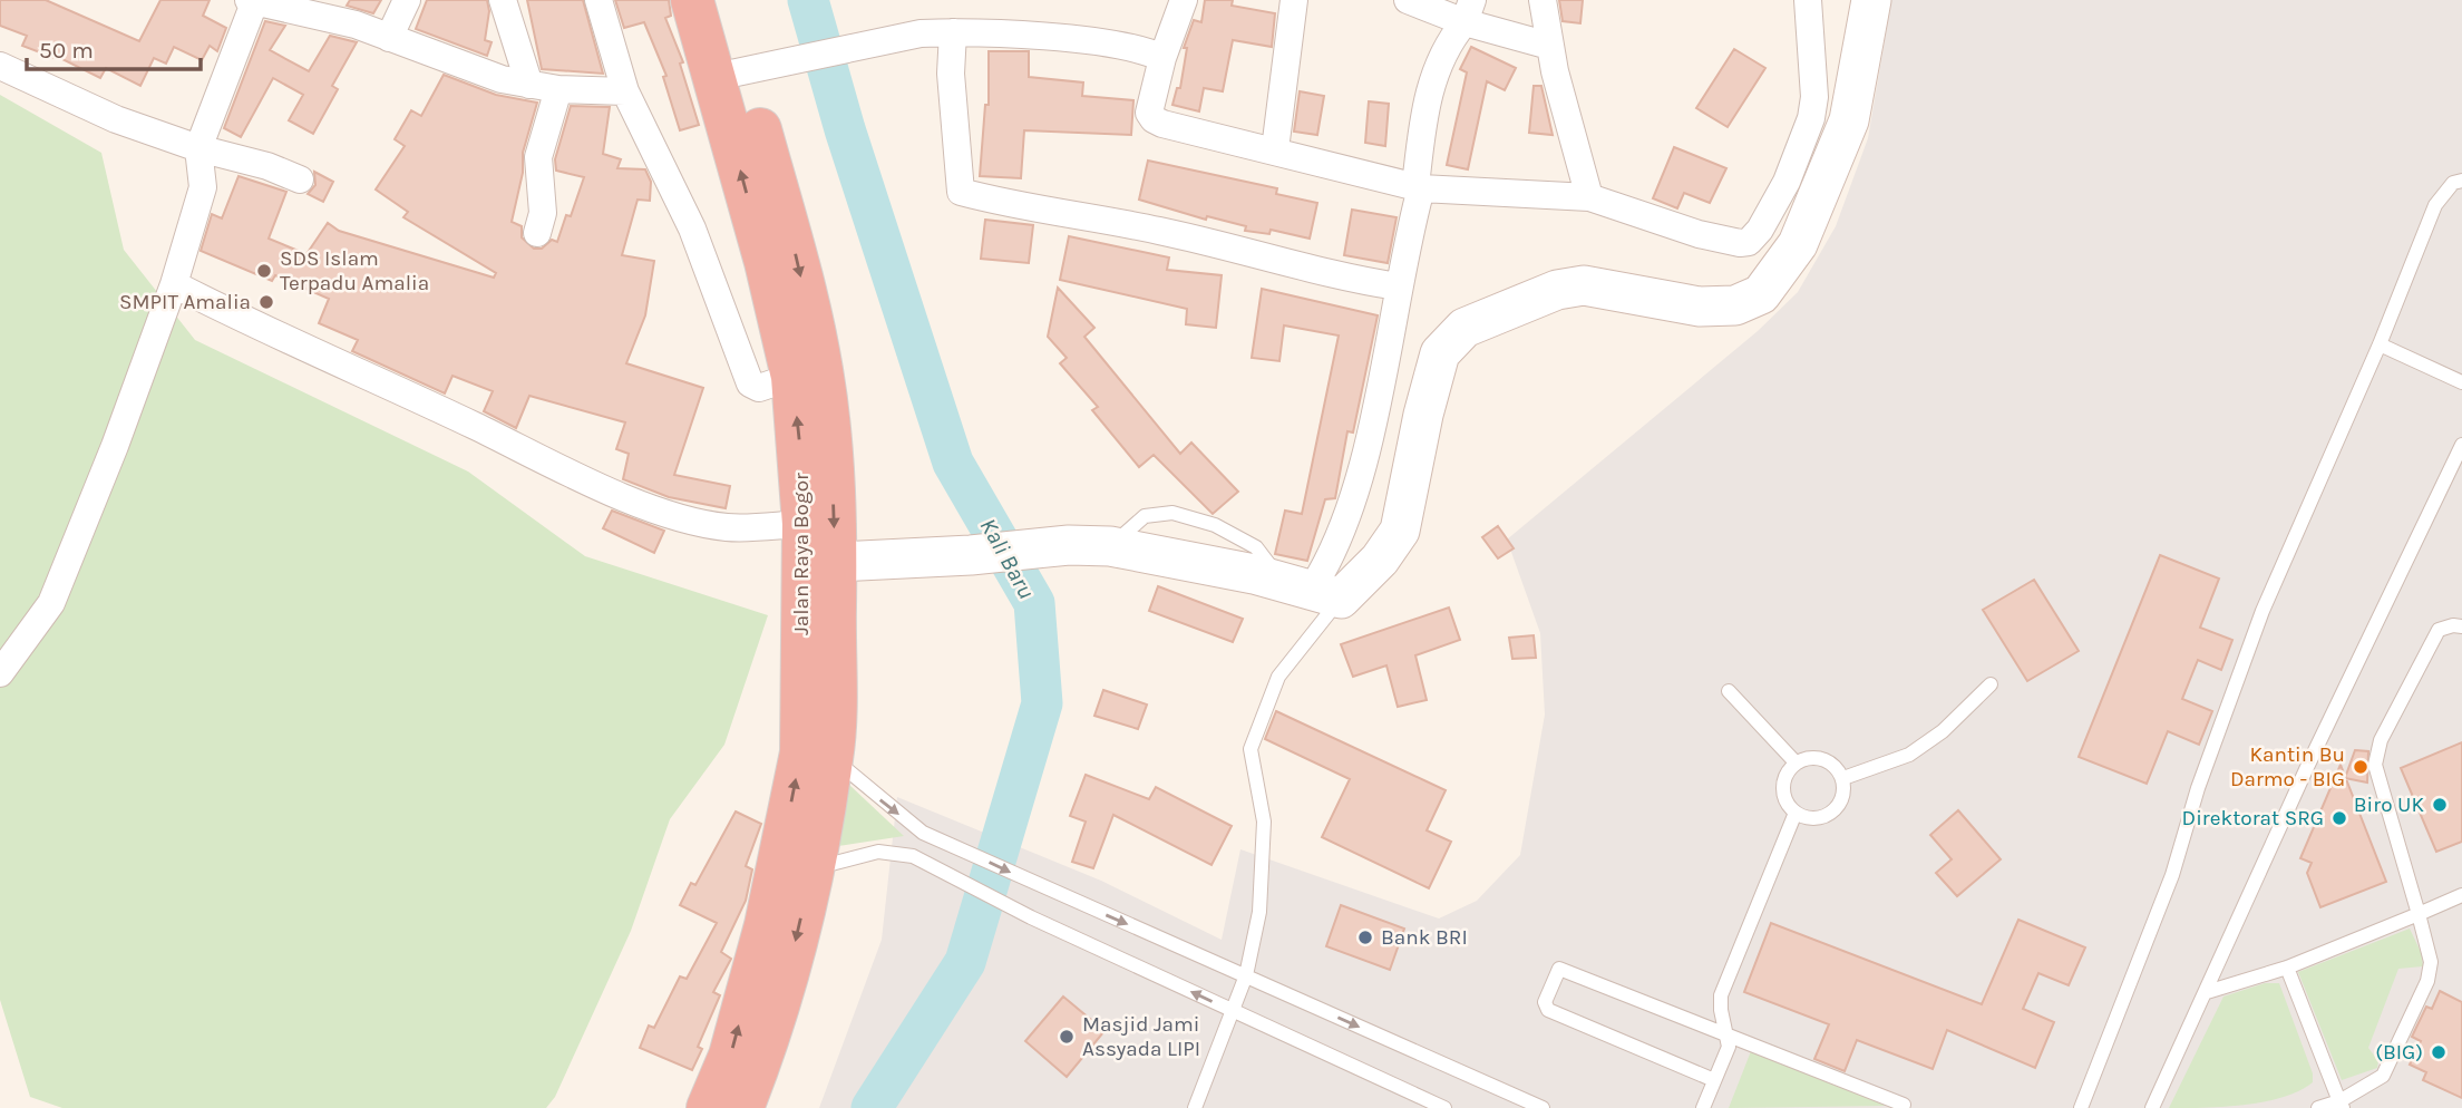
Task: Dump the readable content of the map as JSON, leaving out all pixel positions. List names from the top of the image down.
{
  "streets": {
    "highway": ["Jalan Raya Bogor"]
  },
  "water": ["Kali Baru"],
  "places": [
    "SDS Islam Terpadu Amalia",
    "SMPIT Amalia",
    "Kantin Bu Darmo - BIG",
    "Biro UK",
    "Direktorat SRG",
    "Bank BRI",
    "Masjid Jami Assyada LIPI",
    "(BIG)"
  ],
  "scale_bar": "50 m"
}
